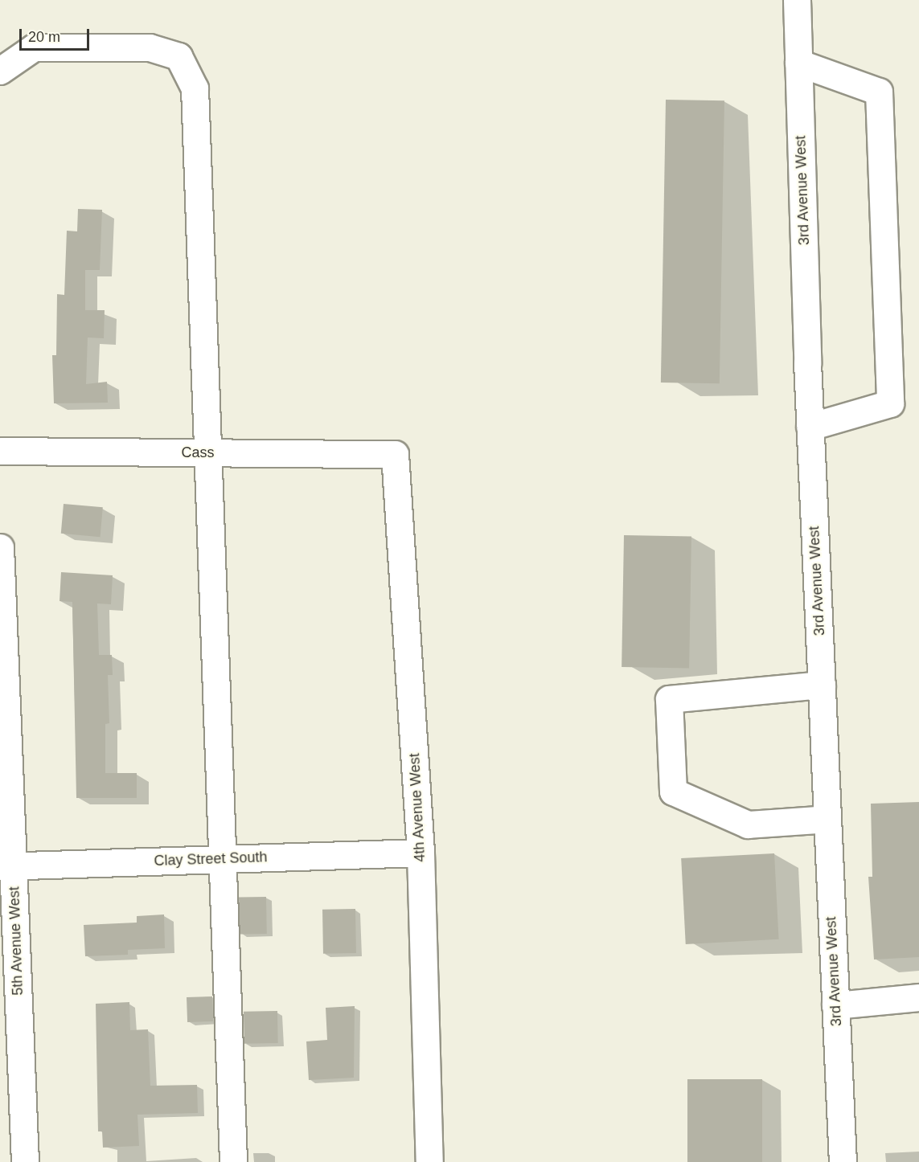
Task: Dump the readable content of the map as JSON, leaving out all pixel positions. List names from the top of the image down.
{
  "streets": {
    "street": [
      "3rd Avenue West",
      "Cass",
      "4th Avenue West",
      "Clay Street South",
      "5th Avenue West"
    ]
  },
  "crossings": [
    ["Cass", "4th Avenue West"],
    ["4th Avenue West", "Clay Street South"],
    ["Clay Street South", "5th Avenue West"]
  ],
  "scale_bar": "20 m"
}
